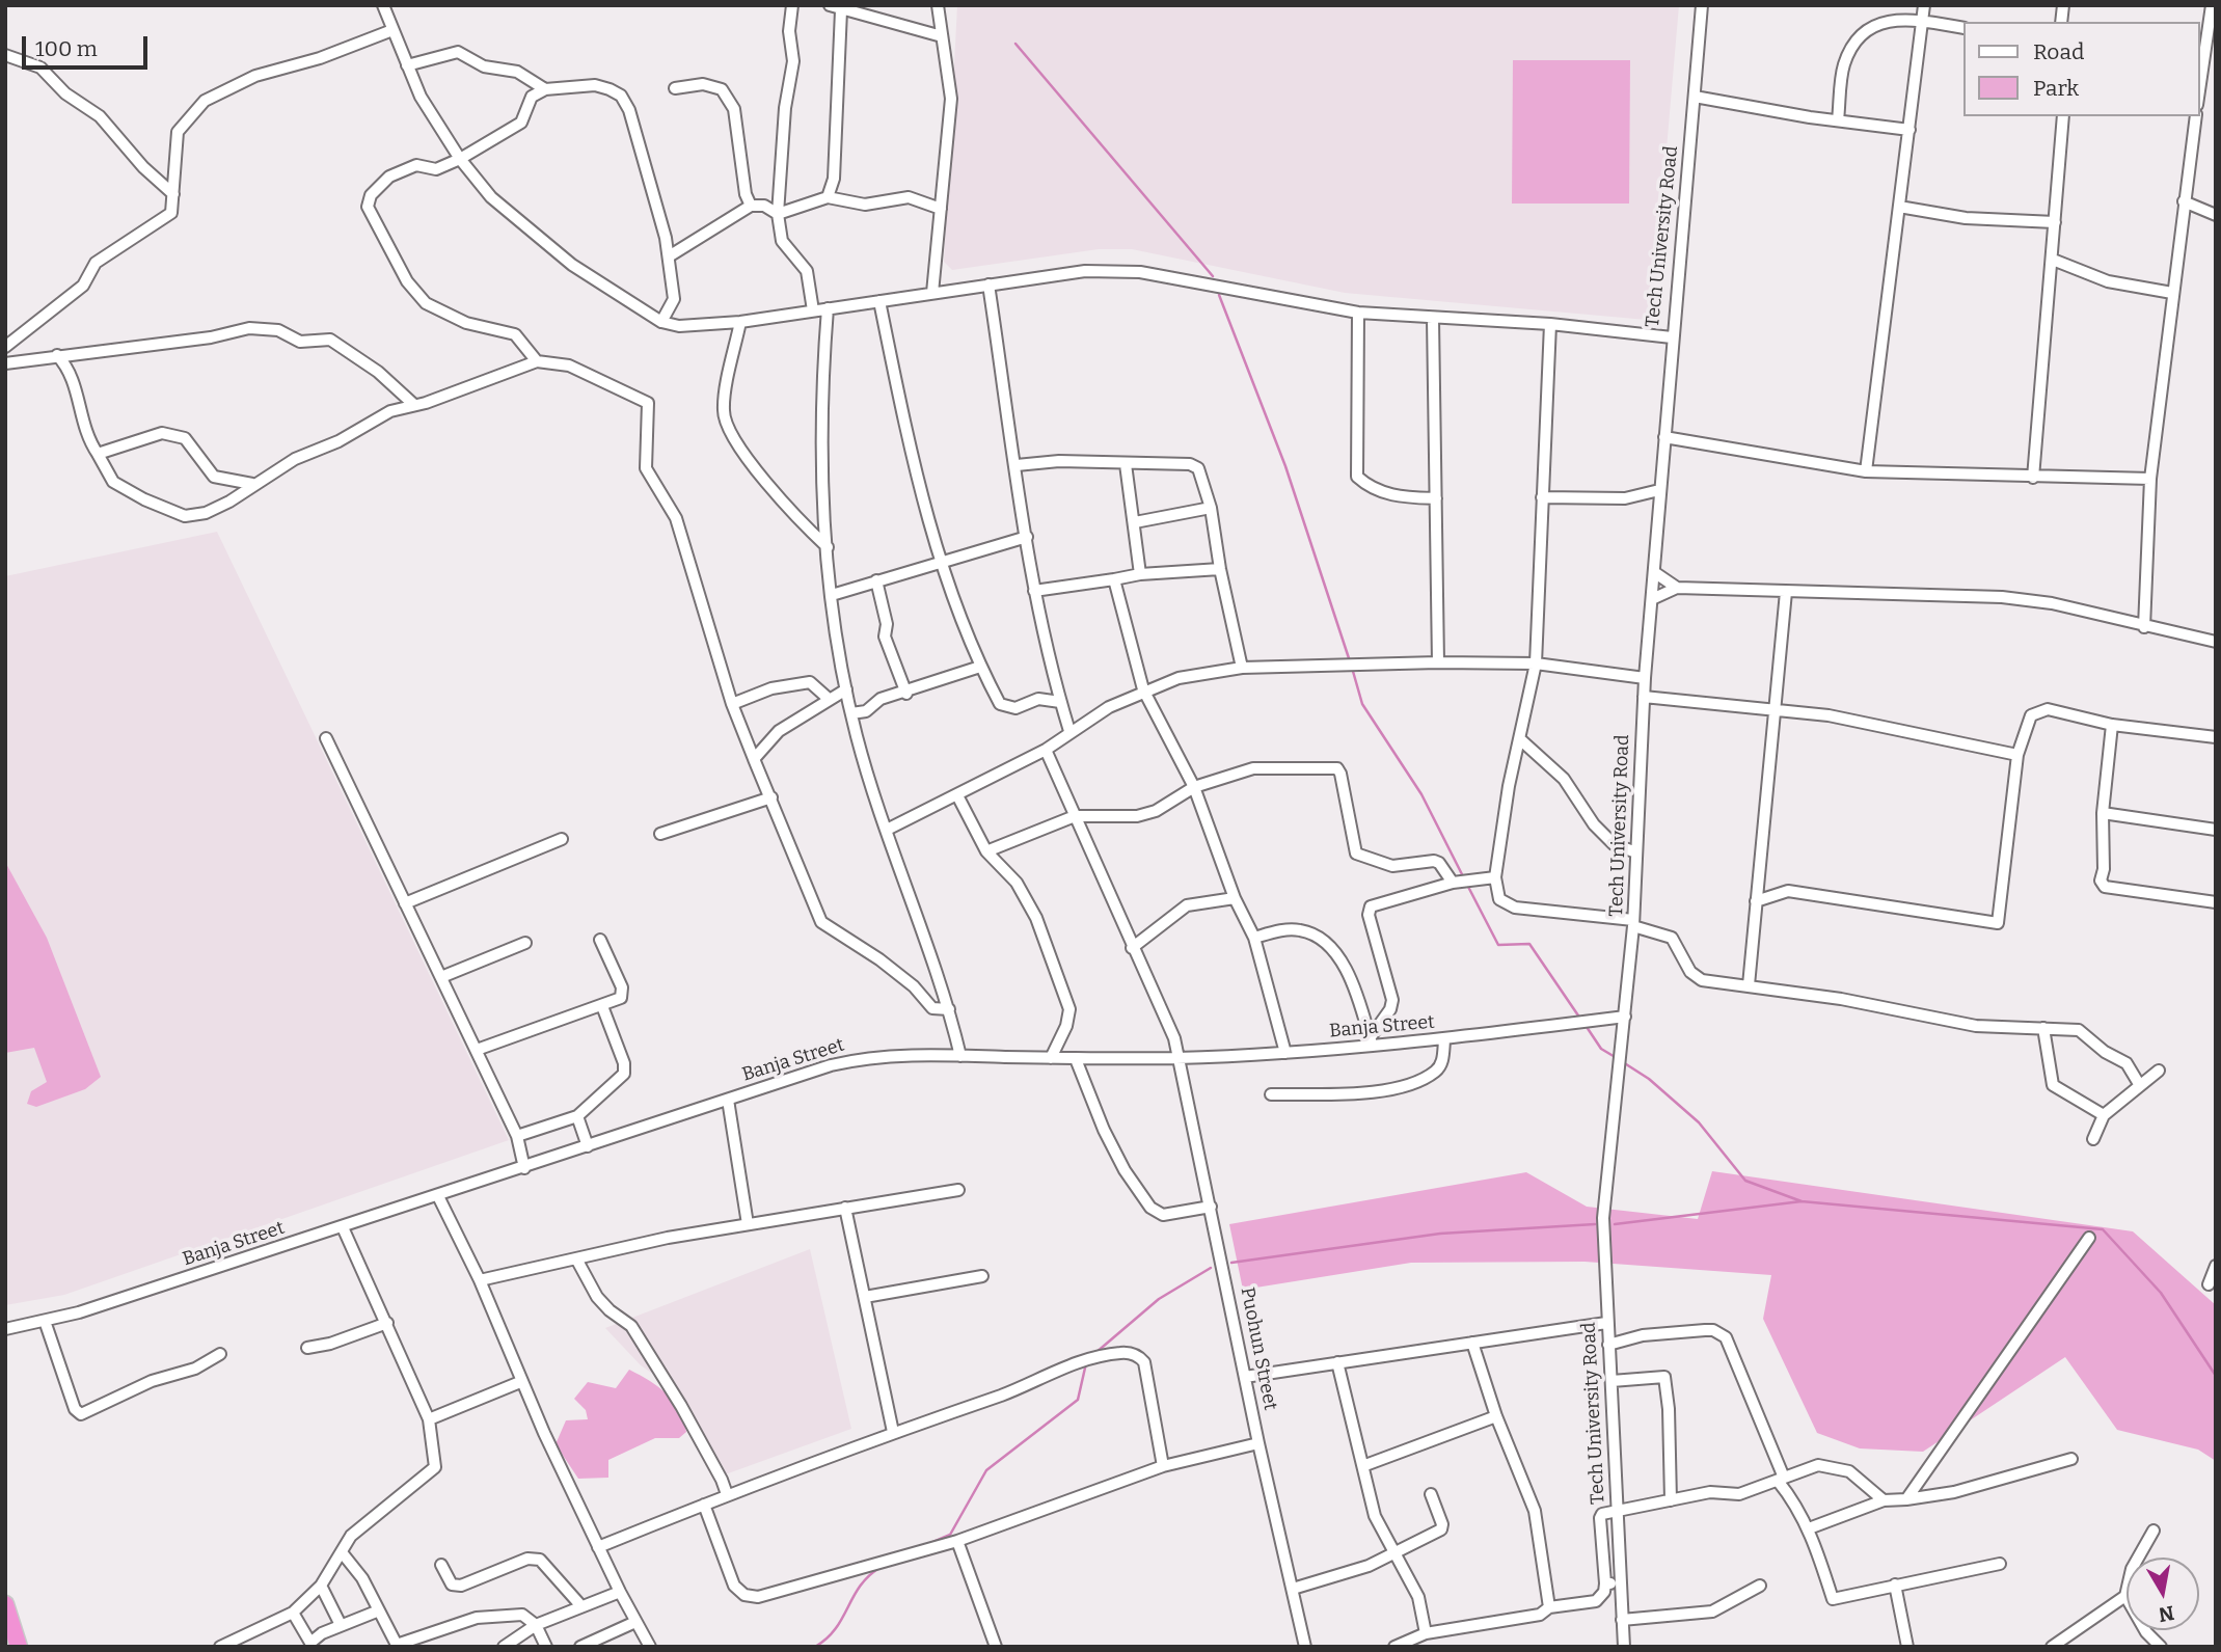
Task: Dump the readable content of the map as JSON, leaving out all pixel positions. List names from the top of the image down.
{
  "streets": {
    "street": ["Tech University Road", "Banja Street", "Puohun Street"]
  },
  "crossings": [
    ["Tech University Road", "Banja Street"],
    ["Banja Street", "Puohun Street"]
  ],
  "legend": ["Road", "Park"],
  "scale_bar": "100 m",
  "north": "bottom"
}
